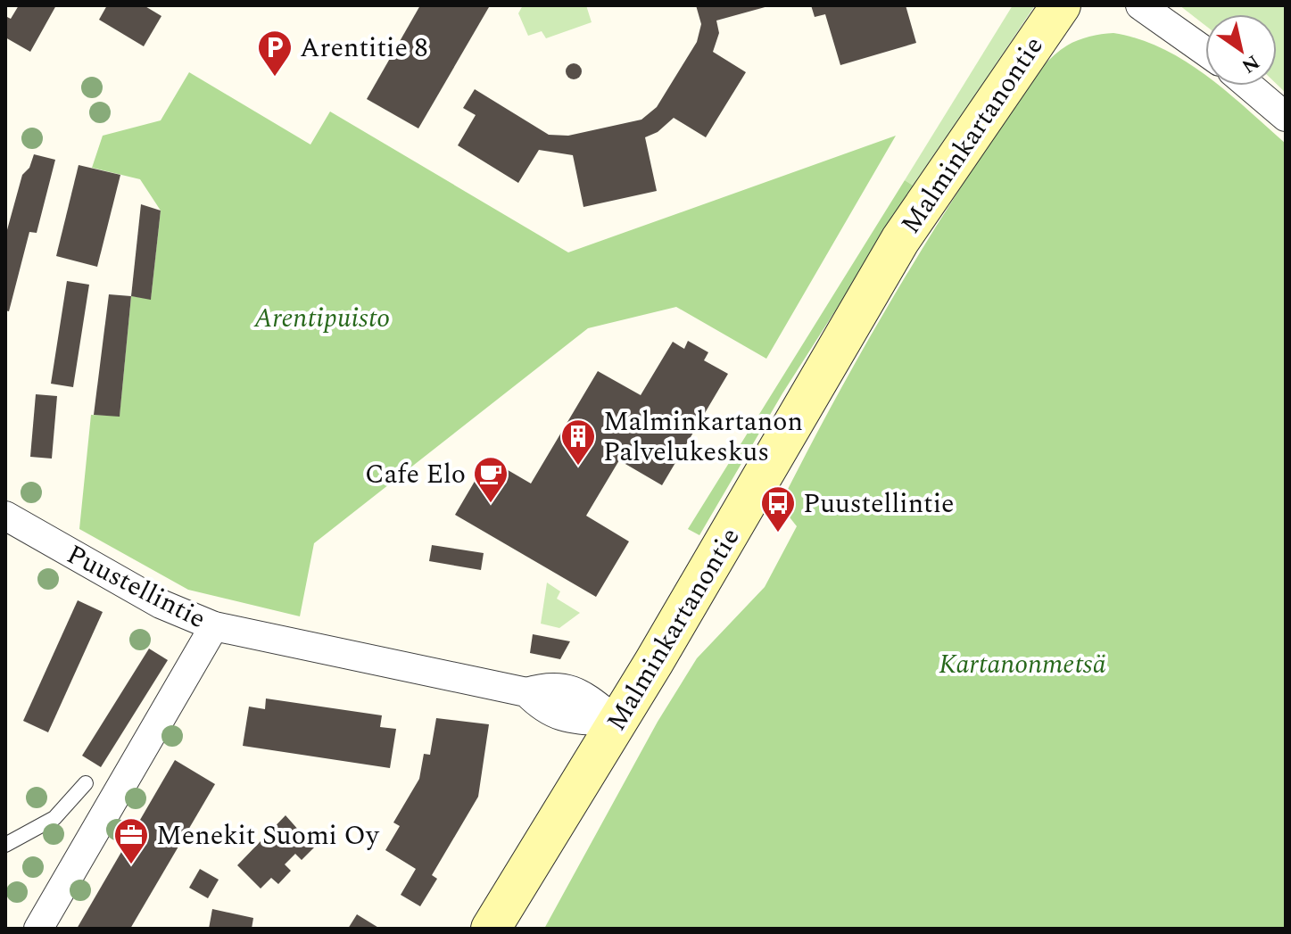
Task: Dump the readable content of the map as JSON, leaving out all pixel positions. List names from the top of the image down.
{
  "streets": {
    "main road": ["Malminkartanontie"],
    "street": ["Puustellintie"]
  },
  "crossings": [
    ["Malminkartanontie", "Puustellintie"]
  ],
  "parks": ["Arentipuisto", "Kartanonmetsä"],
  "places": {
    "parking": ["Arentitie 8"],
    "building": ["Malminkartanon Palvelukeskus"],
    "cafe": ["Cafe Elo"],
    "bus stop": ["Puustellintie"],
    "office": ["Menekit Suomi Oy"]
  },
  "north": "bottom right"
}
